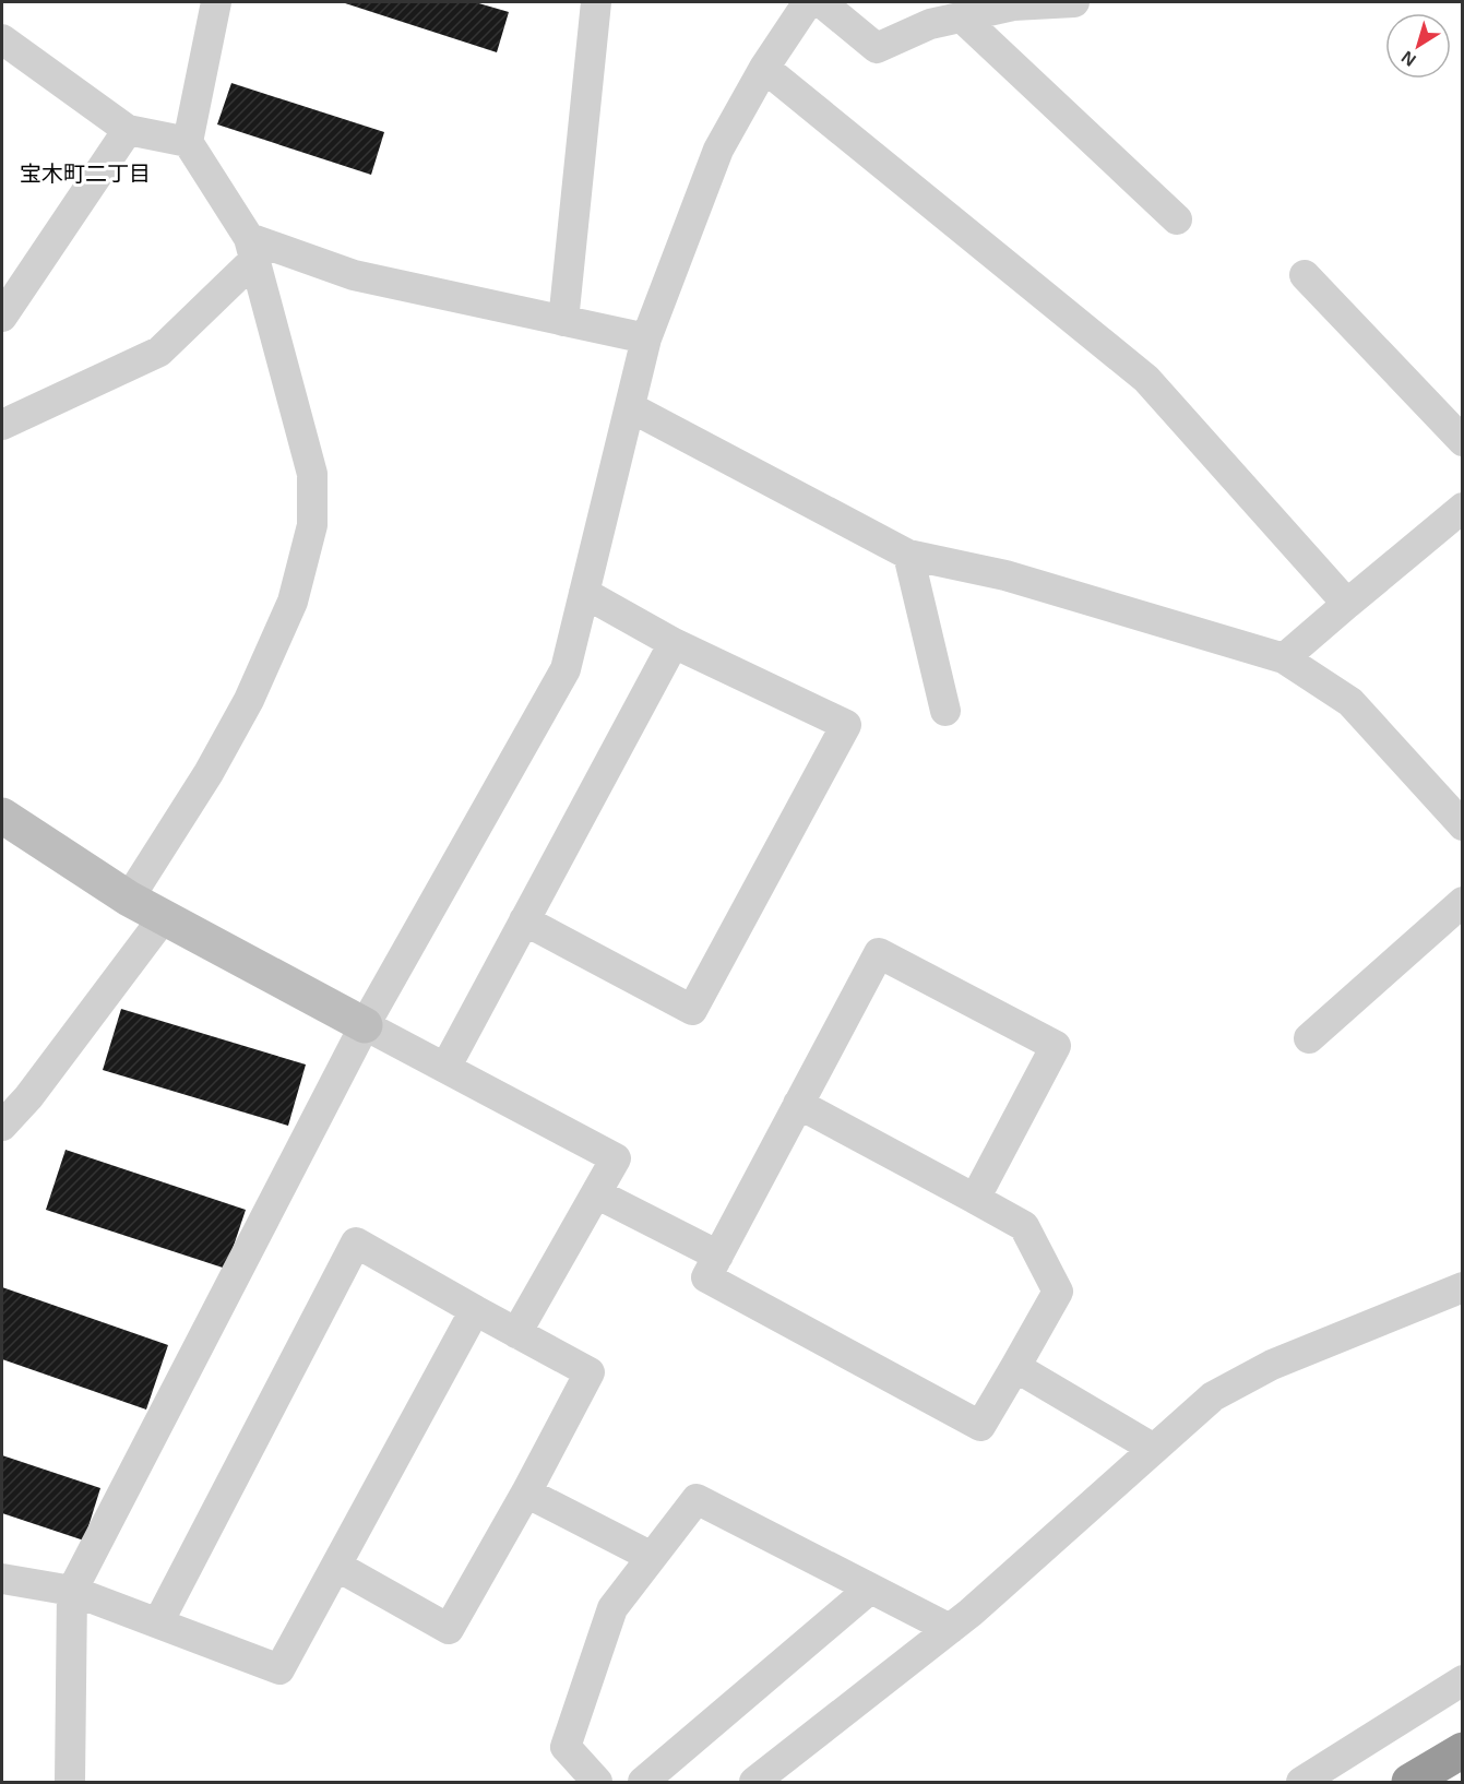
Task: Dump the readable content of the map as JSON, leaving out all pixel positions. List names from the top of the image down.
{
  "districts": ["宝木町二丁目"],
  "north": "bottom left"
}
